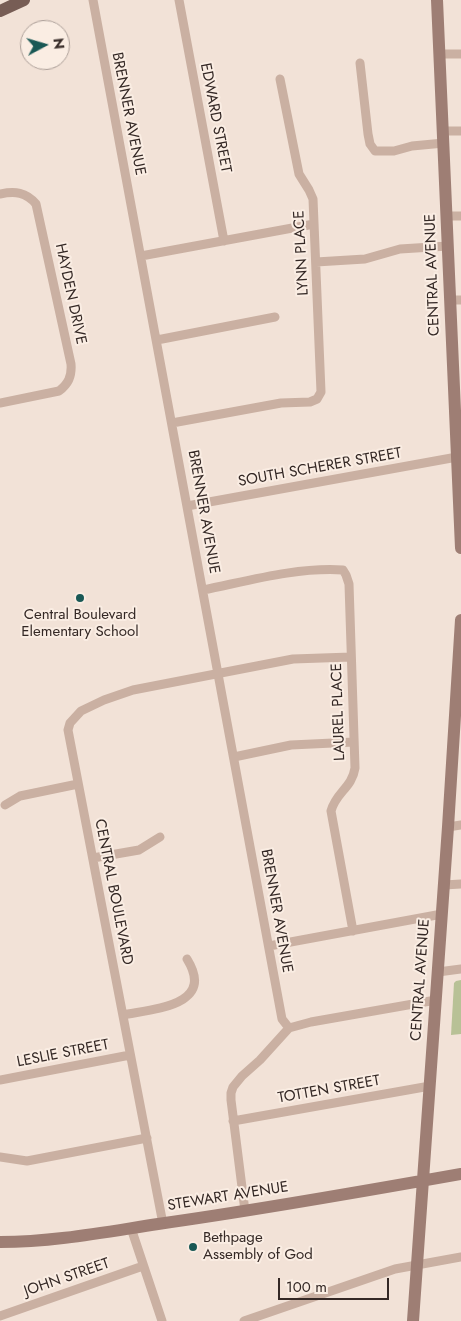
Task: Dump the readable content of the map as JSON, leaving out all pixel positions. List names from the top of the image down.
{
  "streets": {
    "main road": ["CENTRAL AVENUE", "STEWART AVENUE"],
    "street": [
      "BRENNER AVENUE",
      "EDWARD STREET",
      "LYNN PLACE",
      "HAYDEN DRIVE",
      "SOUTH SCHERER STREET",
      "LAUREL PLACE",
      "CENTRAL BOULEVARD",
      "LESLIE STREET",
      "TOTTEN STREET",
      "JOHN STREET"
    ]
  },
  "crossings": [
    ["BRENNER AVENUE", "LYNN PLACE"],
    ["BRENNER AVENUE", "SOUTH SCHERER STREET"],
    ["BRENNER AVENUE", "LAUREL PLACE"],
    ["BRENNER AVENUE", "CENTRAL BOULEVARD"],
    ["CENTRAL AVENUE", "SOUTH SCHERER STREET"],
    ["CENTRAL AVENUE", "TOTTEN STREET"],
    ["CENTRAL AVENUE", "STEWART AVENUE"],
    ["LAUREL PLACE", "CENTRAL BOULEVARD"],
    ["CENTRAL BOULEVARD", "LESLIE STREET"],
    ["CENTRAL BOULEVARD", "STEWART AVENUE"]
  ],
  "places": ["Central Boulevard Elementary School", "Bethpage Assembly of God"],
  "scale_bar": "100 m",
  "north": "right"
}
